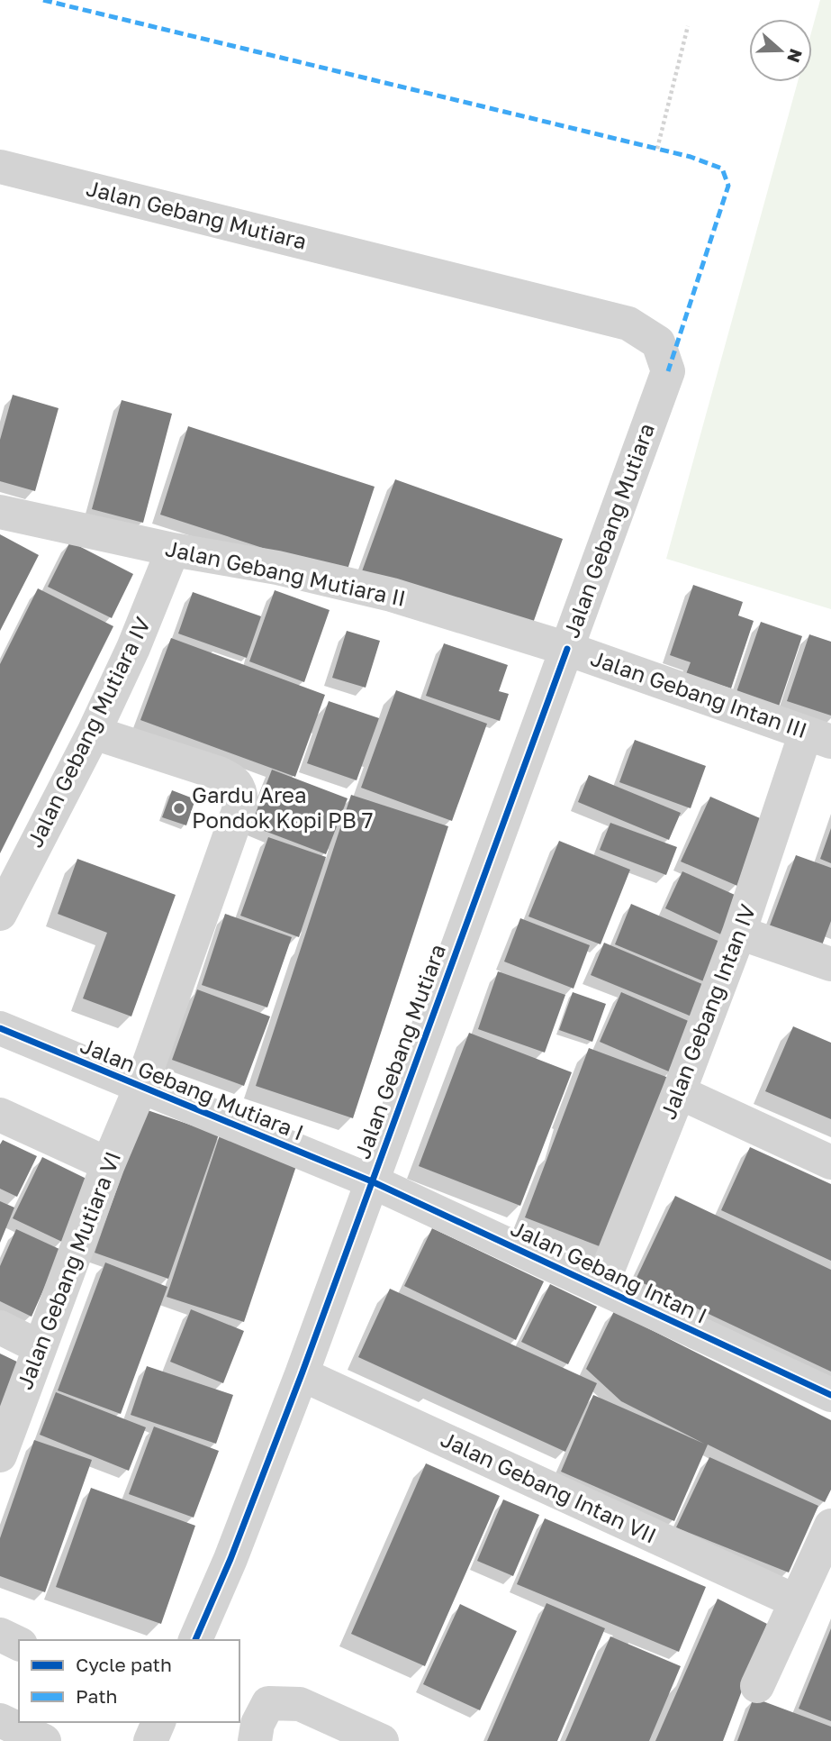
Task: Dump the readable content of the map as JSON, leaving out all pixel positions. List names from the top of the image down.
{
  "streets": {
    "street": [
      "Jalan Gebang Mutiara",
      "Jalan Gebang Mutiara II",
      "Jalan Gebang Intan III",
      "Jalan Gebang Mutiara IV",
      "Jalan Gebang Intan IV",
      "Jalan Gebang Mutiara I",
      "Jalan Gebang Mutiara VI",
      "Jalan Gebang Intan I",
      "Jalan Gebang Intan VII"
    ]
  },
  "crossings": [
    ["Jalan Gebang Mutiara", "Jalan Gebang Mutiara II"],
    ["Jalan Gebang Mutiara", "Jalan Gebang Intan III"],
    ["Jalan Gebang Mutiara", "Jalan Gebang Mutiara I"],
    ["Jalan Gebang Mutiara", "Jalan Gebang Intan I"],
    ["Jalan Gebang Mutiara", "Jalan Gebang Intan VII"],
    ["Jalan Gebang Mutiara II", "Jalan Gebang Intan III"],
    ["Jalan Gebang Mutiara II", "Jalan Gebang Mutiara IV"],
    ["Jalan Gebang Intan III", "Jalan Gebang Intan IV"],
    ["Jalan Gebang Mutiara IV", "Jalan Gebang Mutiara VI"],
    ["Jalan Gebang Intan IV", "Jalan Gebang Intan I"],
    ["Jalan Gebang Mutiara I", "Jalan Gebang Mutiara VI"],
    ["Jalan Gebang Mutiara I", "Jalan Gebang Intan I"]
  ],
  "places": ["Gardu Area Pondok Kopi PB 7"],
  "legend": ["Cycle path", "Path"],
  "north": "right"
}
